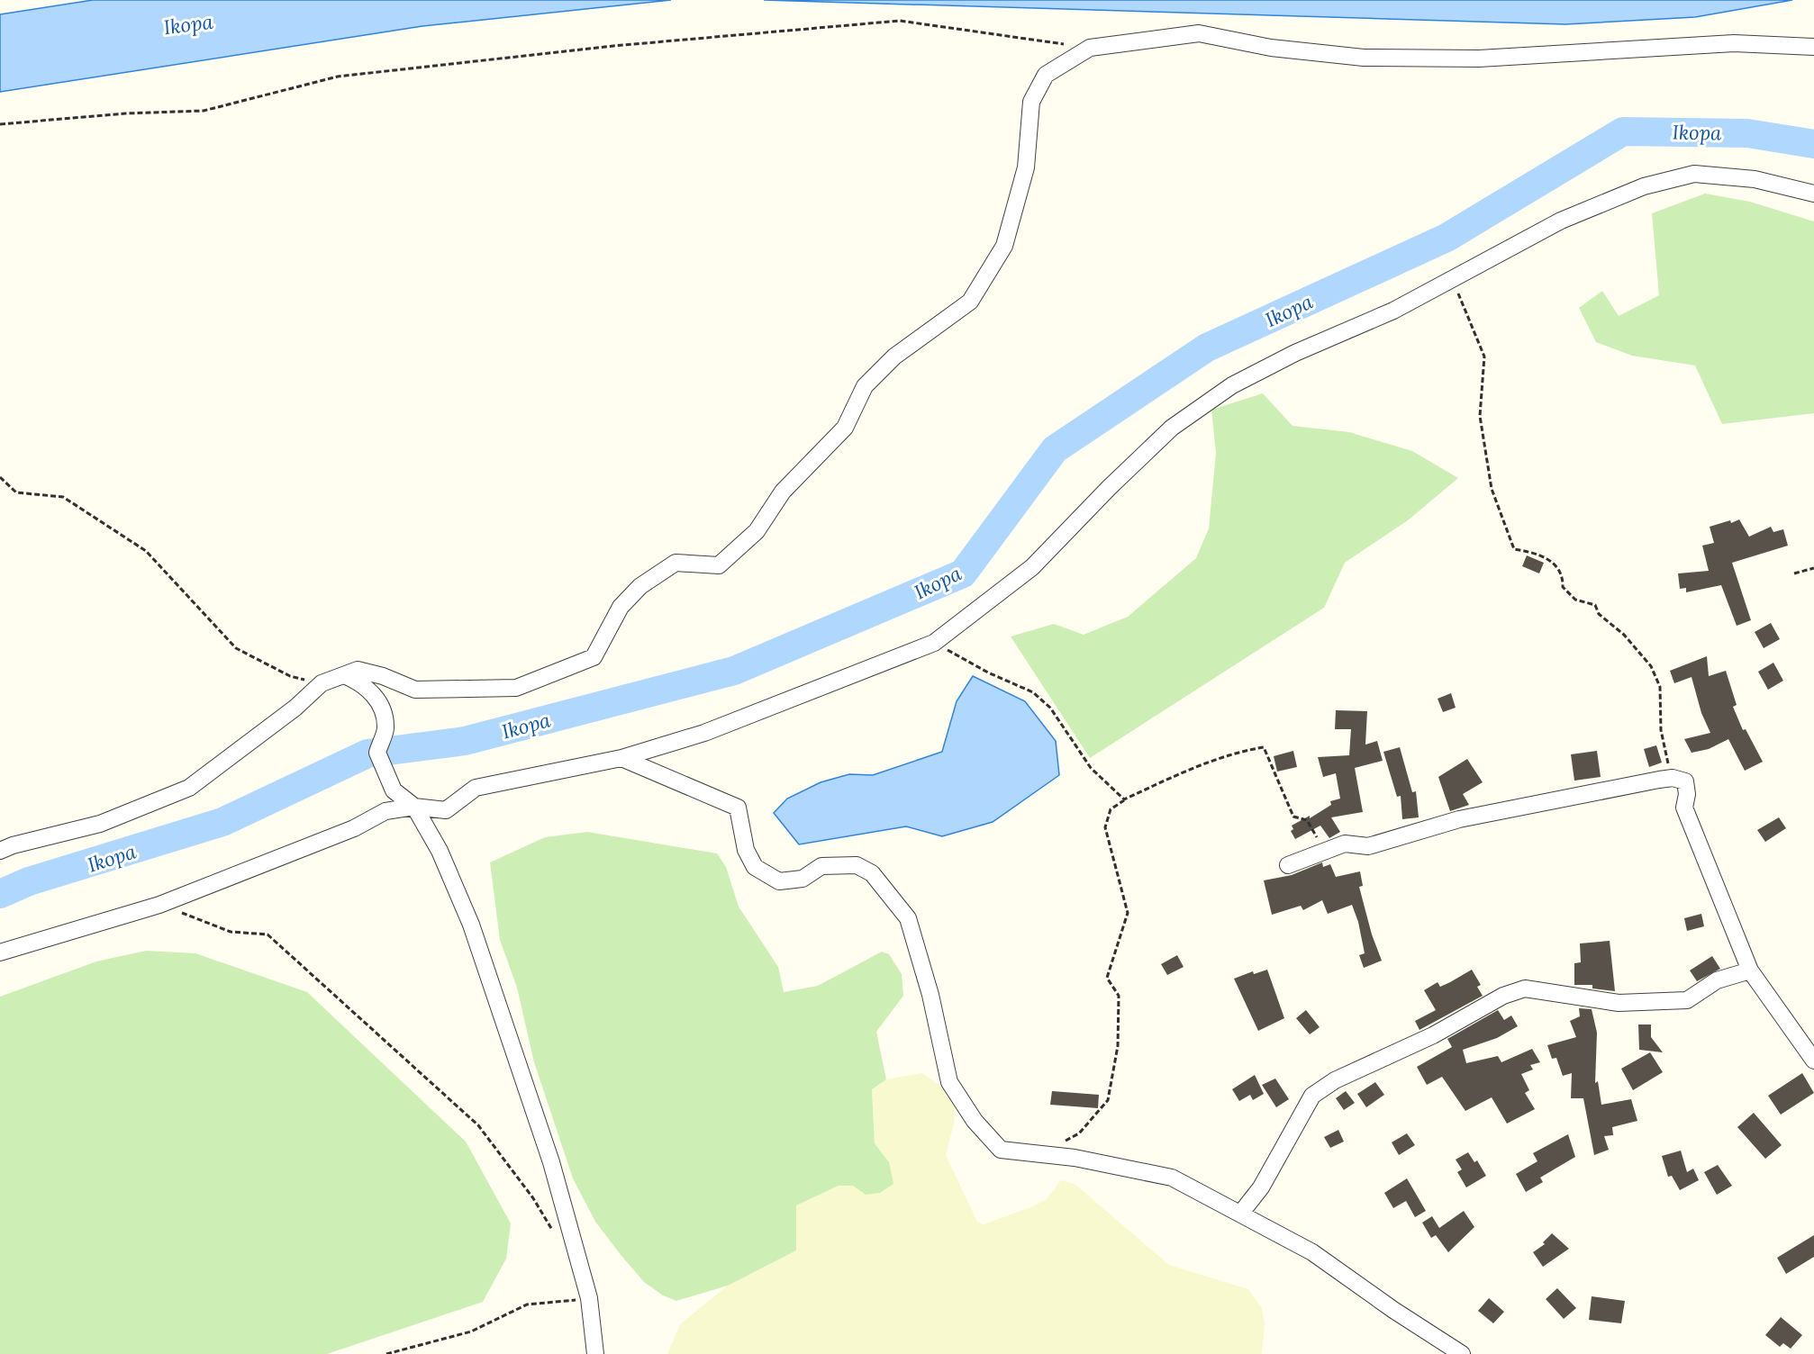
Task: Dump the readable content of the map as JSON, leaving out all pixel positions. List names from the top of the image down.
{
  "water": ["Ikopa"]
}
